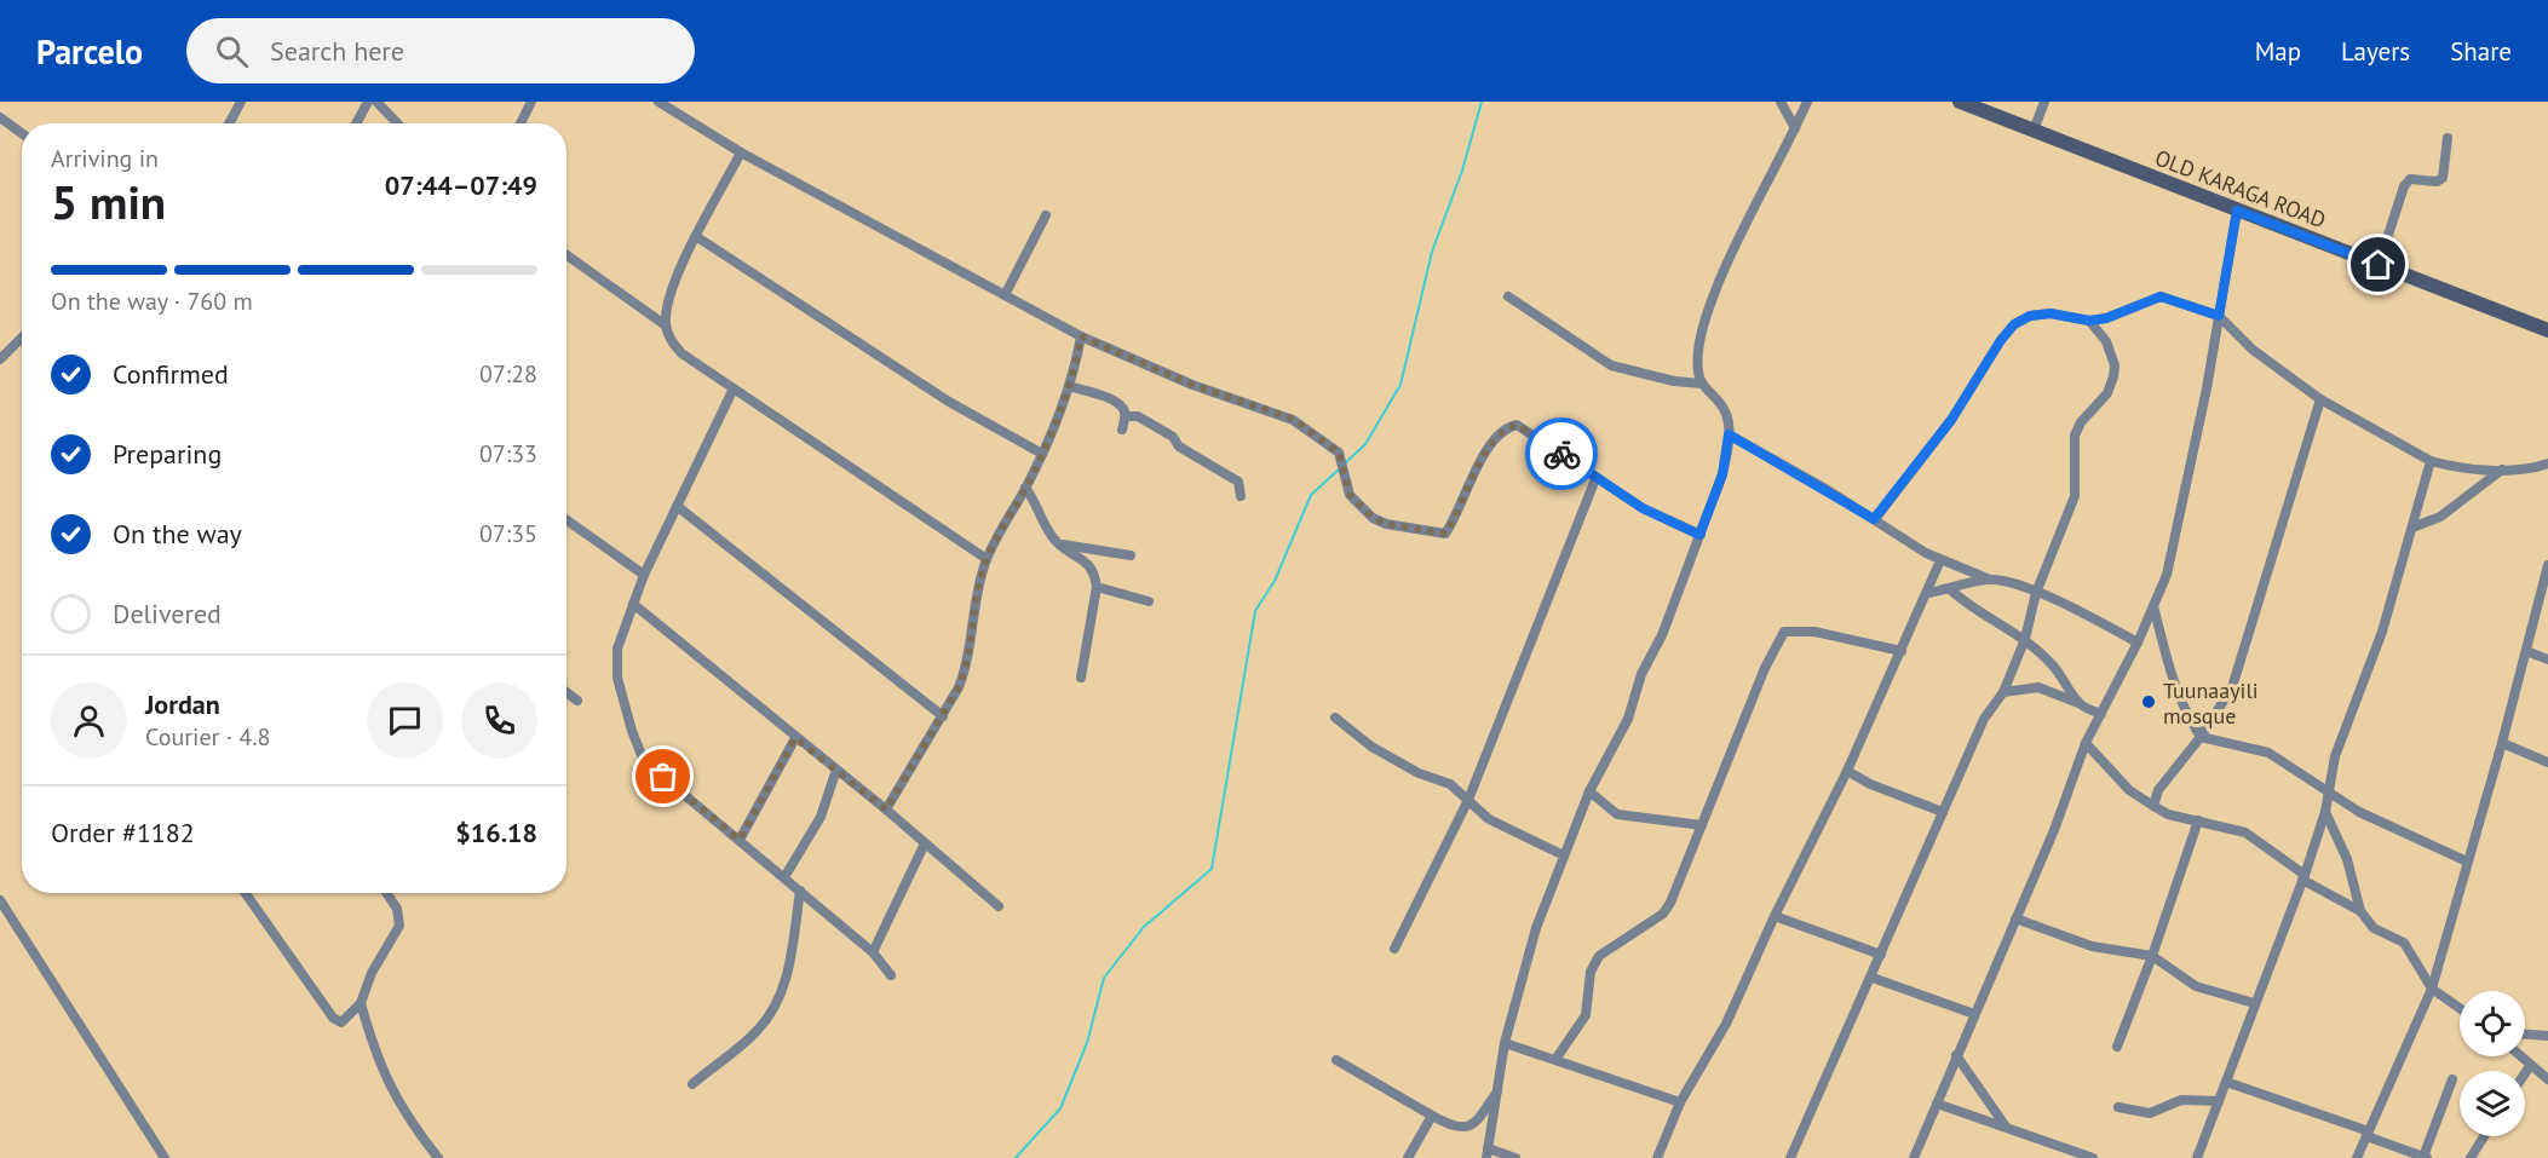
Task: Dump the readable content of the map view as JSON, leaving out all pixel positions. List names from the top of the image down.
{
  "streets": {
    "street": ["OLD KARAGA ROAD"]
  },
  "places": ["Tuunaayili mosque"],
  "page": {
    "header": "Parcelo",
    "search": "Search here",
    "nav": ["Map", "Layers", "Share"],
    "heading": ["5 min", "Arriving in", "07:44–07:49"],
    "panel": [
      "Jordan",
      "Courier · 4.8",
      "Order #1182",
      "$16.18"
    ],
    "bar": "On the way · 760 m",
    "list": [
      ["Confirmed", "07:28"],
      ["Preparing", "07:33"],
      ["On the way", "07:35"],
      "Delivered"
    ]
  }
}
